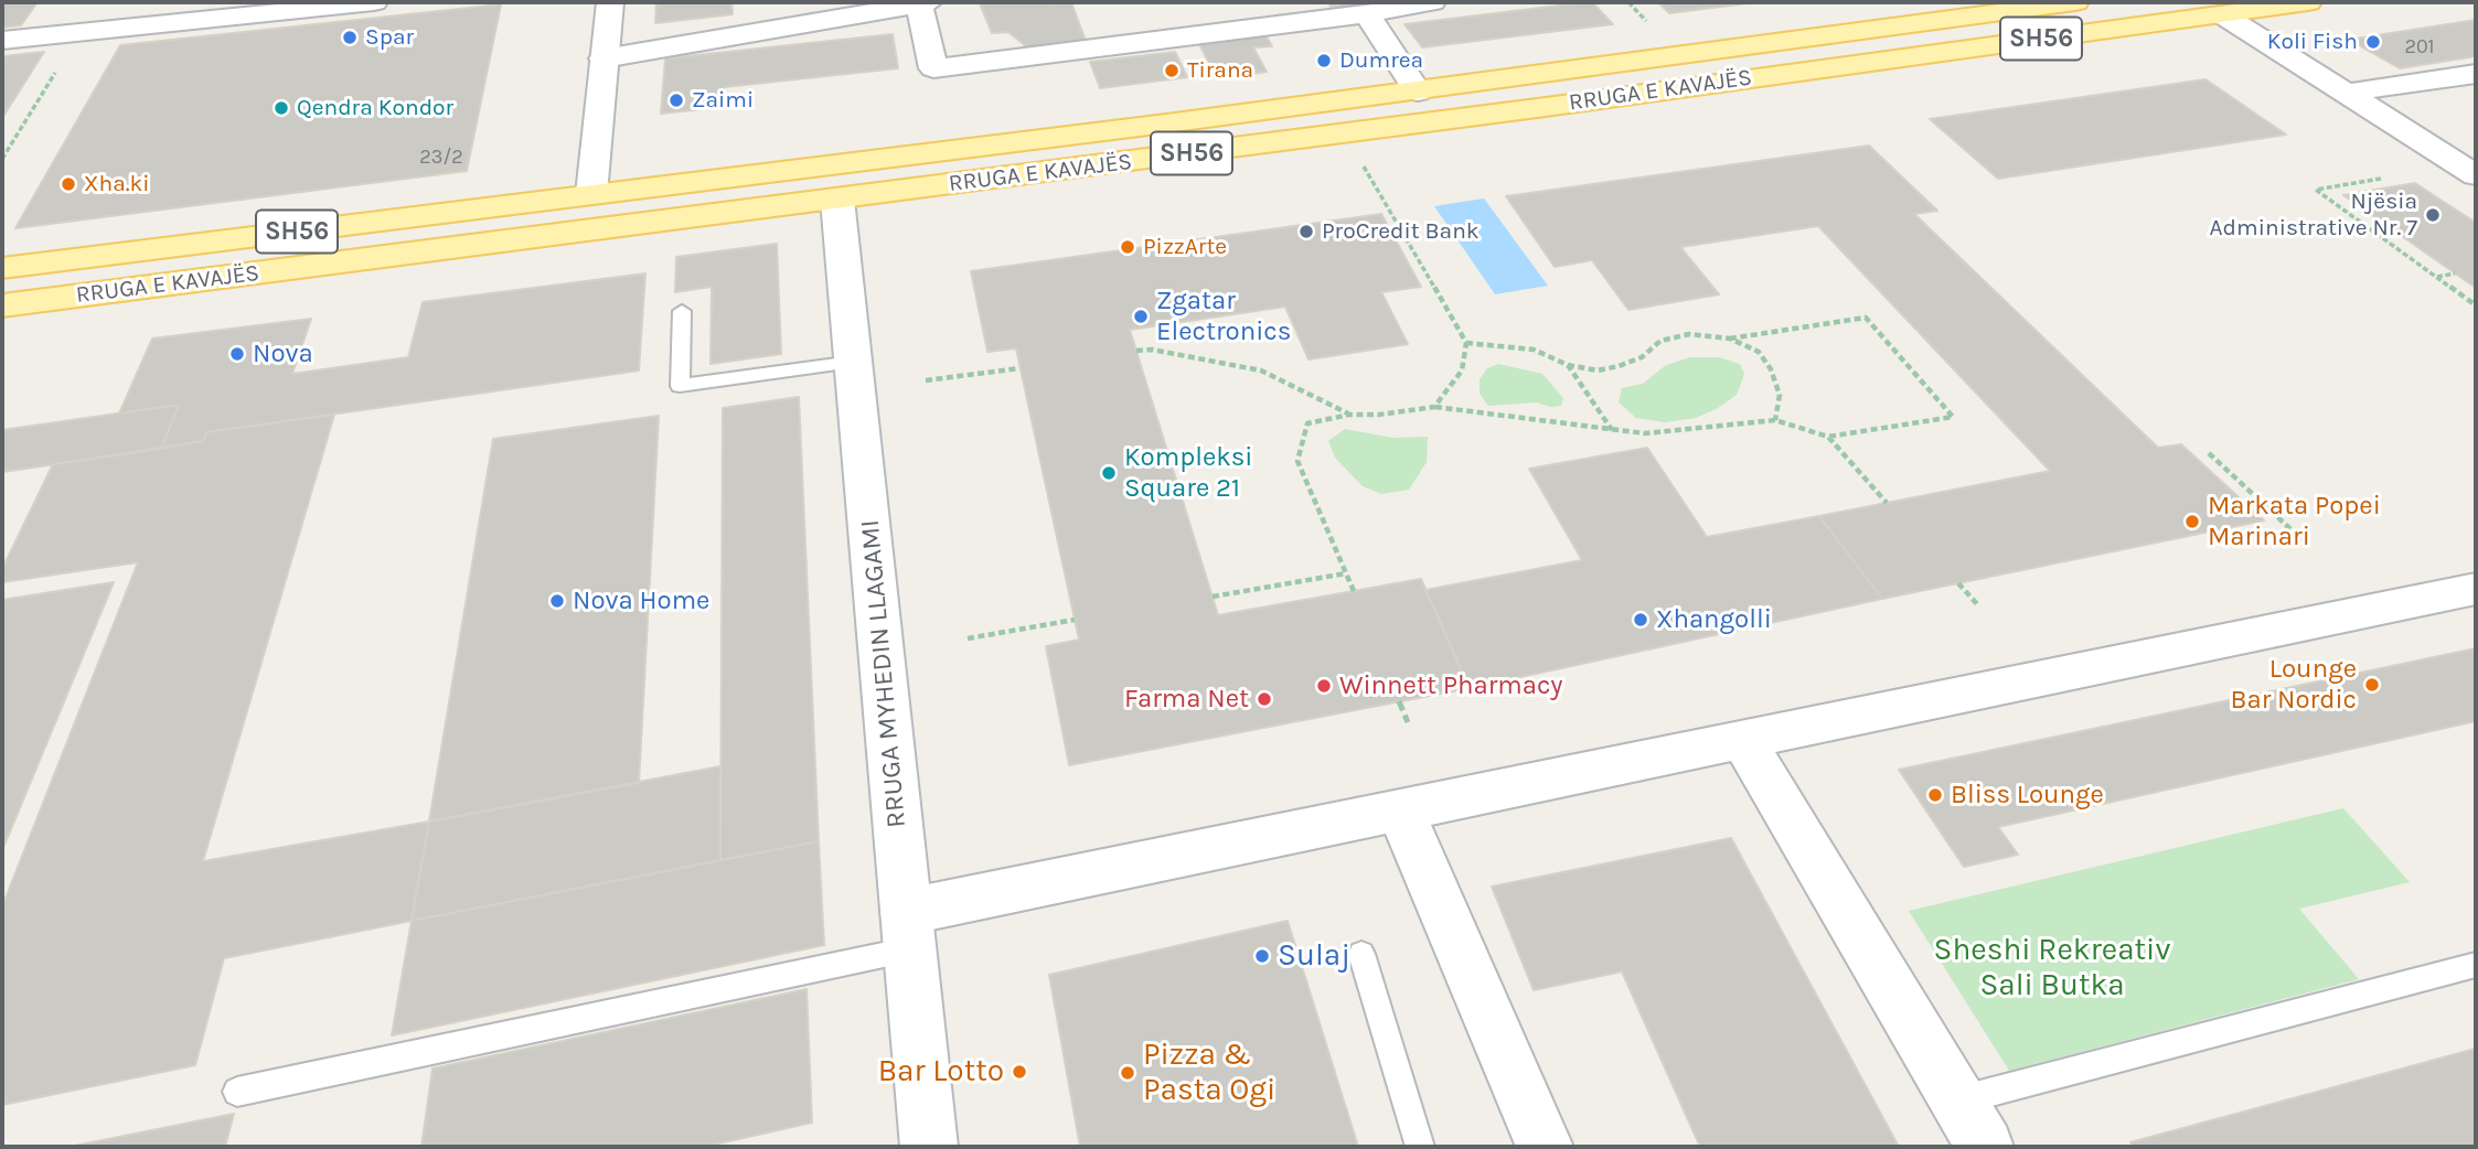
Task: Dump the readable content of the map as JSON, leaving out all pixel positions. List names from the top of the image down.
{
  "streets": {
    "main road": ["SH56", "RRUGA E KAVAJËS"],
    "street": ["RRUGA MYHEDIN LLAGAMI"]
  },
  "crossings": [
    ["RRUGA E KAVAJËS", "RRUGA MYHEDIN LLAGAMI"]
  ],
  "parks": ["Sheshi Rekreativ Sali Butka"],
  "places": [
    "Spar",
    "Koli Fish",
    "Dumrea",
    "Tirana",
    "Zaimi",
    "Qendra Kondor",
    "Xha.ki",
    "Njësia Administrative Nr. 7",
    "ProCredit Bank",
    "PizzArte",
    "Zgatar Electronics",
    "Nova",
    "Kompleksi Square 21",
    "Markata Popei Marinari",
    "Nova Home",
    "Xhangolli",
    "Lounge Bar Nordic",
    "Winnett Pharmacy",
    "Farma Net",
    "Bliss Lounge",
    "Sulaj",
    "Bar Lotto",
    "Pizza & Pasta Ogi"
  ],
  "house_numbers": ["201", "23/2"]
}
